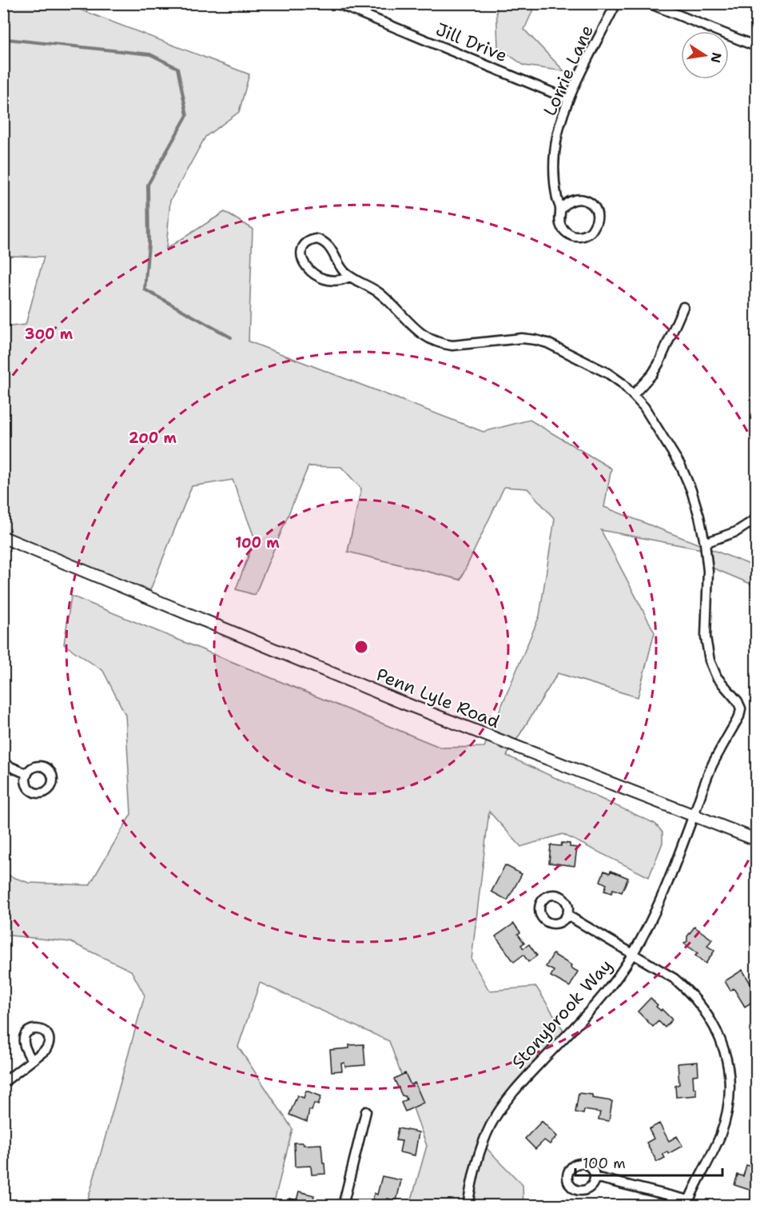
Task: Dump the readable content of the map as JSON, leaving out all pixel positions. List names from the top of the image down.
{
  "streets": {
    "street": [
      "Jill Drive",
      "Lorrie Lane",
      "Penn Lyle Road",
      "Stonybrook Way"
    ]
  },
  "crossings": [
    ["Jill Drive", "Lorrie Lane"],
    ["Penn Lyle Road", "Stonybrook Way"]
  ],
  "scale_bar": "100 m",
  "north": "right",
  "rings": ["300 m", "200 m", "100 m"]
}
